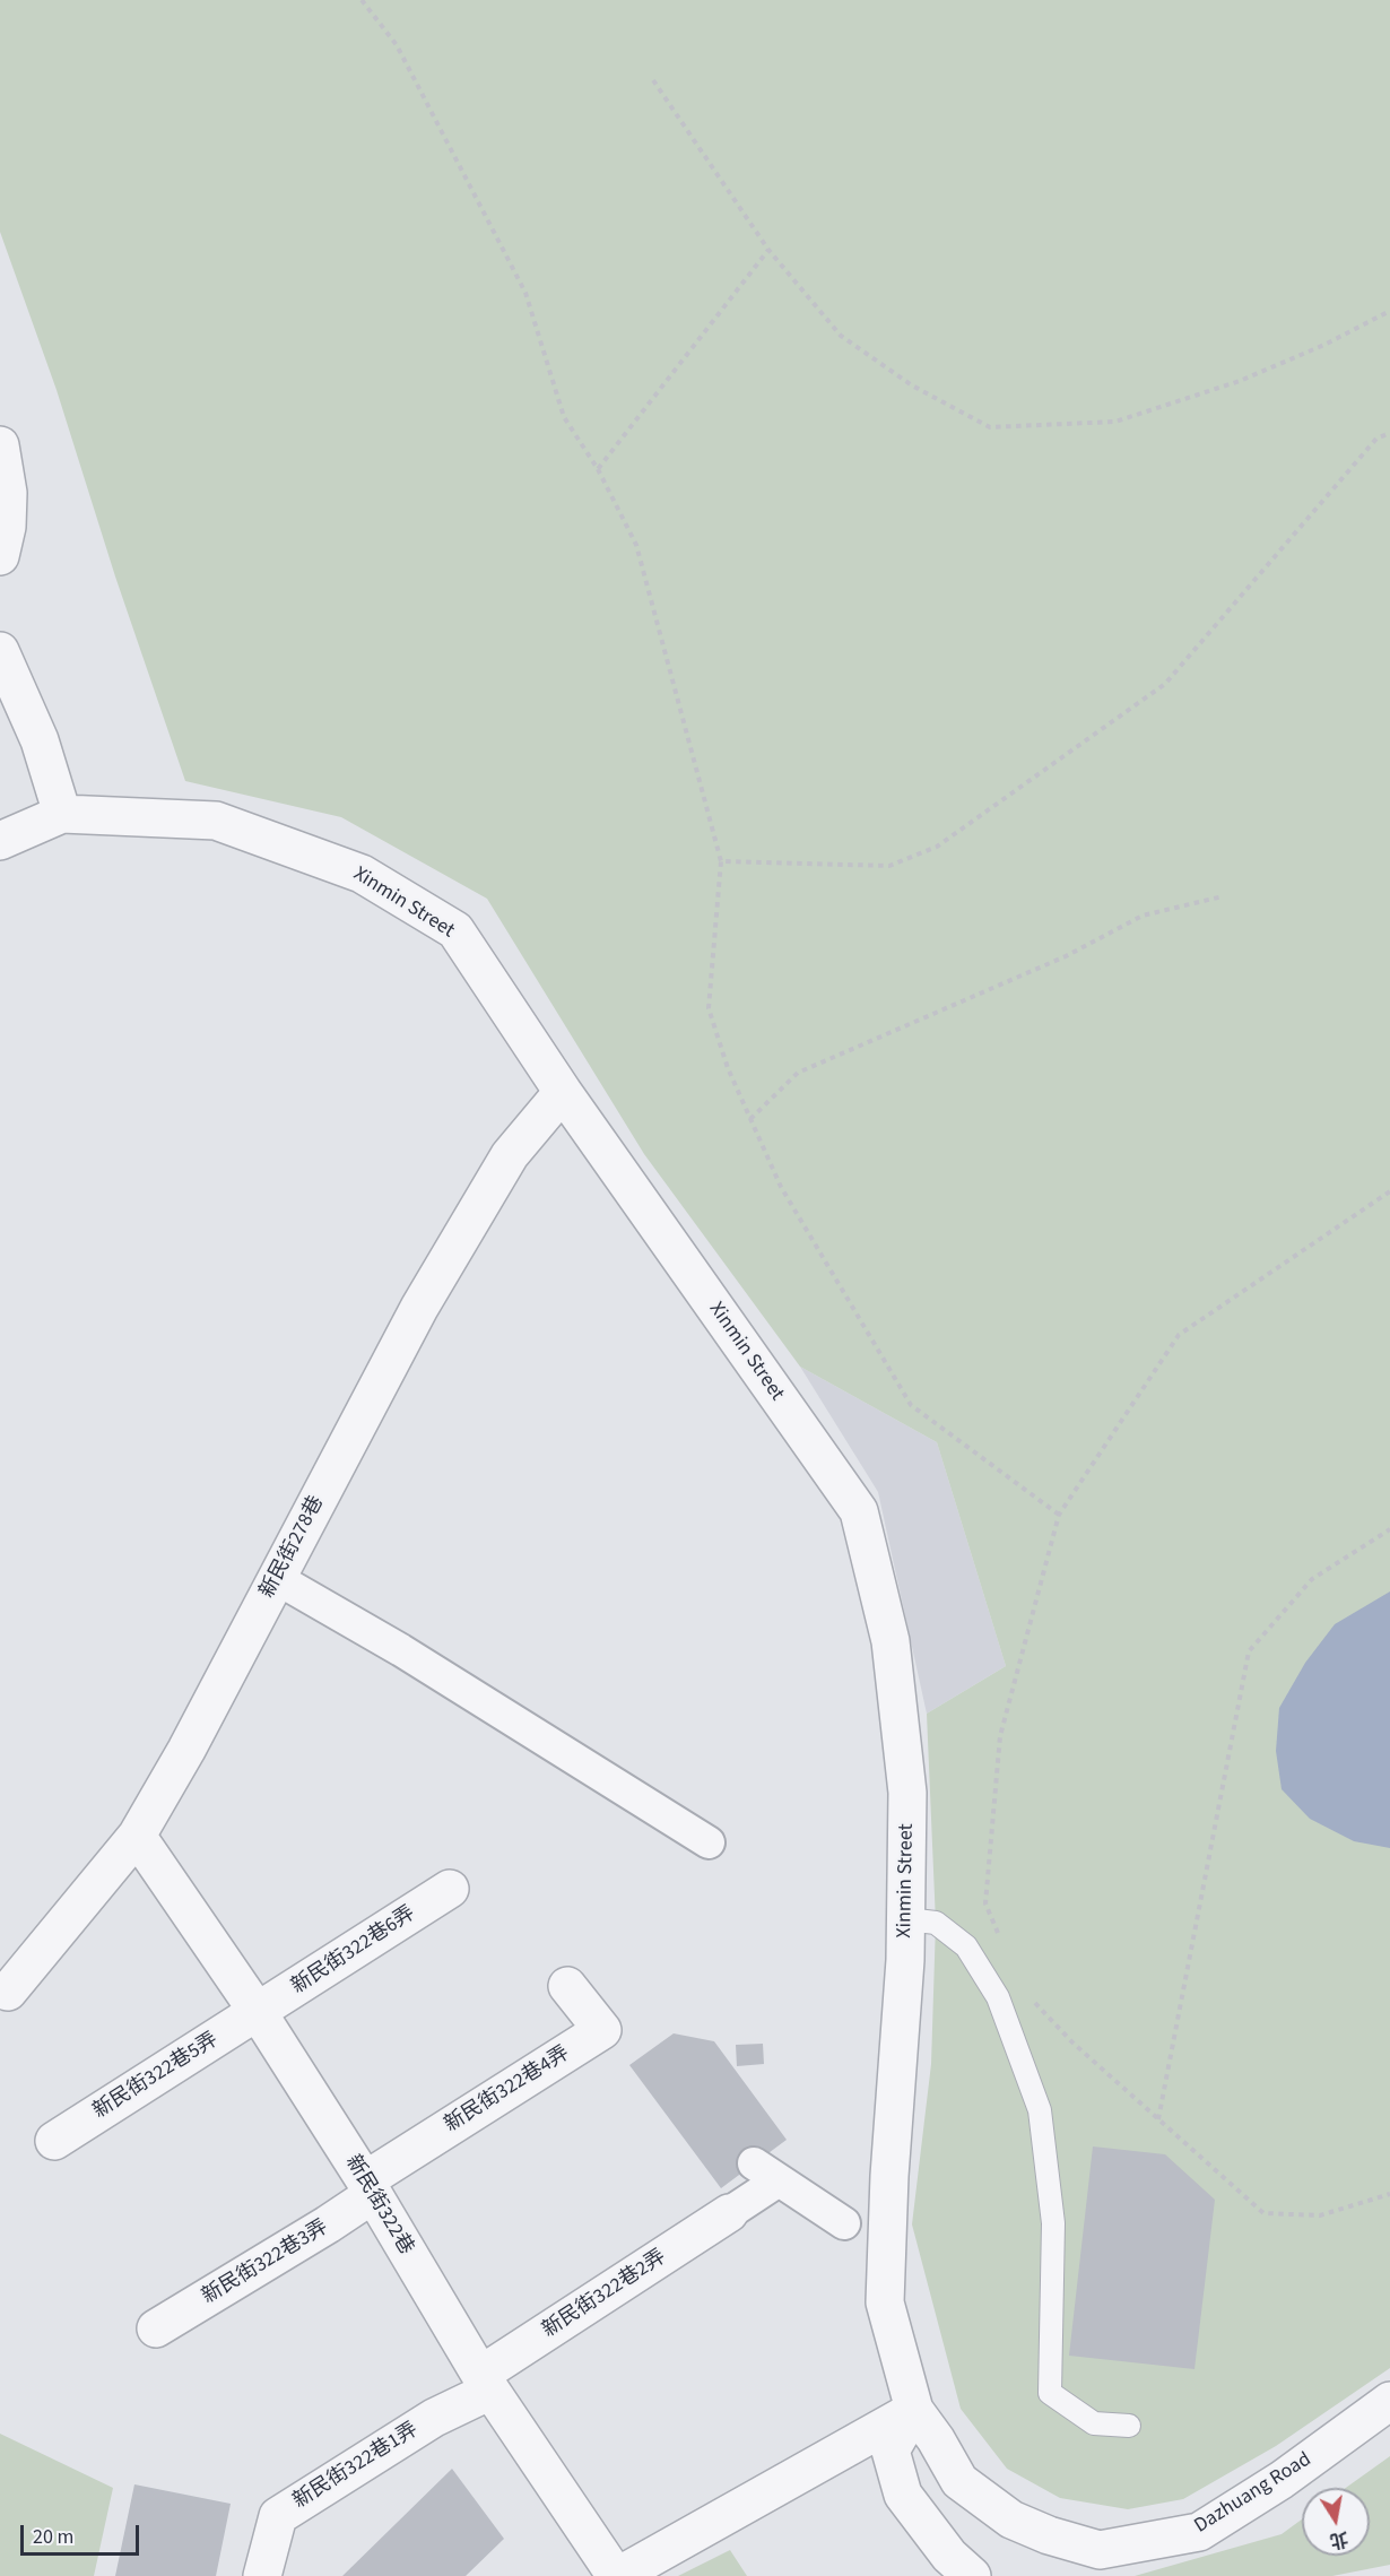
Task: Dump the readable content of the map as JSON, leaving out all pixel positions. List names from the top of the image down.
{
  "streets": {
    "street": [
      "Xinmin Street",
      "新民街278巷",
      "新民街322巷6弄",
      "新民街322巷5弄",
      "新民街322巷4弄",
      "新民街322巷",
      "新民街322巷3弄",
      "新民街322巷2弄",
      "新民街322巷1弄",
      "Dazhuang Road"
    ]
  },
  "crossings": [
    ["Xinmin Street", "新民街278巷"],
    ["Xinmin Street", "新民街322巷"],
    ["Xinmin Street", "Dazhuang Road"],
    ["新民街278巷", "新民街322巷"],
    ["新民街322巷6弄", "新民街322巷5弄"],
    ["新民街322巷6弄", "新民街322巷"],
    ["新民街322巷5弄", "新民街322巷"],
    ["新民街322巷4弄", "新民街322巷"],
    ["新民街322巷4弄", "新民街322巷3弄"],
    ["新民街322巷", "新民街322巷3弄"],
    ["新民街322巷", "新民街322巷2弄"],
    ["新民街322巷", "新民街322巷1弄"],
    ["新民街322巷", "Dazhuang Road"],
    ["新民街322巷2弄", "新民街322巷1弄"]
  ],
  "scale_bar": "20 m",
  "north": "bottom"
}
